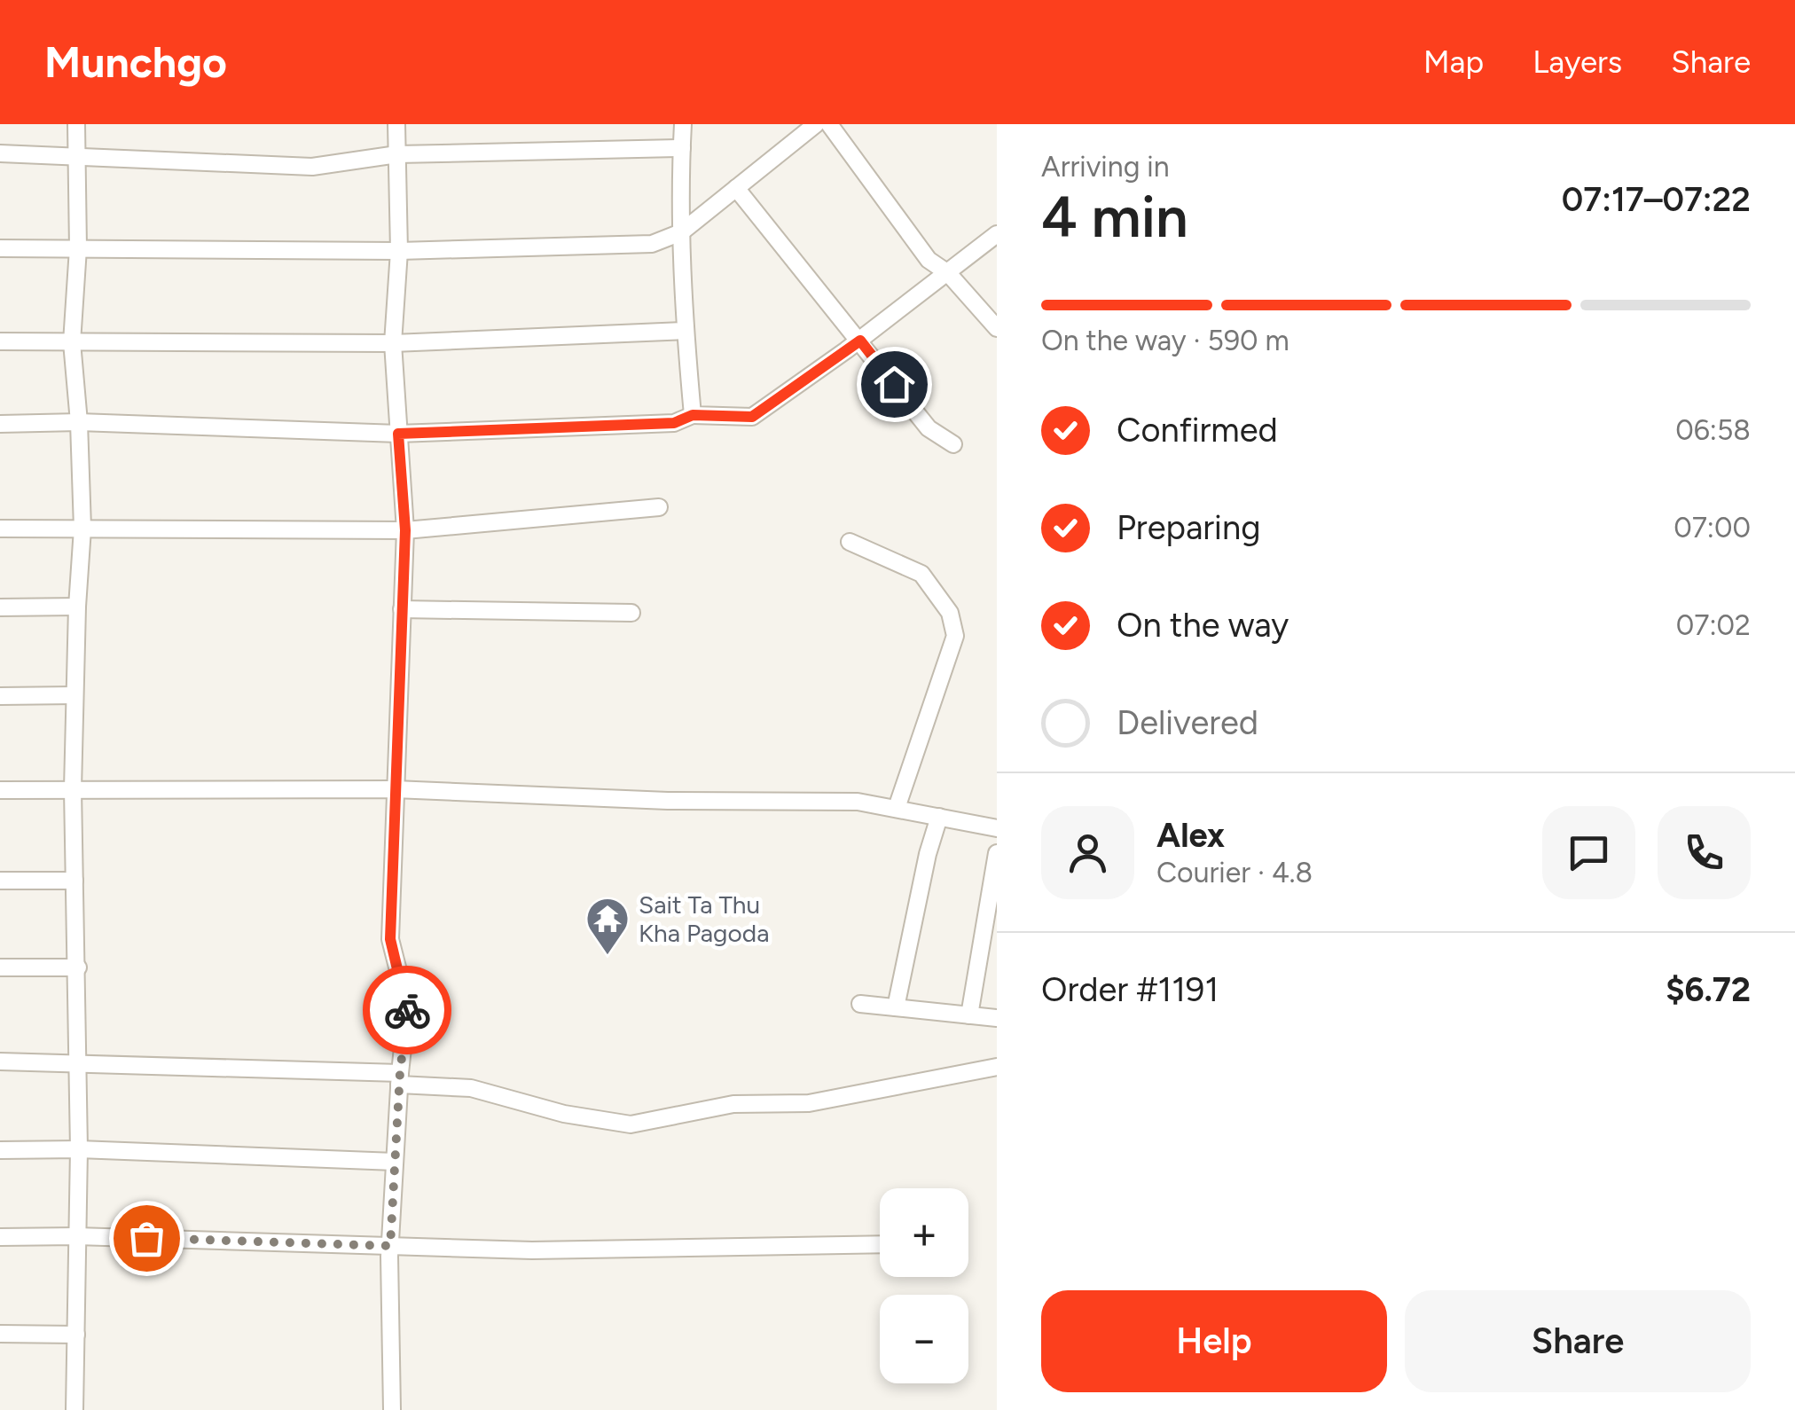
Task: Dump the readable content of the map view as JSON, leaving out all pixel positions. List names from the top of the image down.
{
  "places": {
    "temple": ["Sait Ta Thu Kha Pagoda"]
  },
  "page": {
    "header": "Munchgo",
    "nav": ["Map", "Layers", "Share"],
    "heading": ["4 min", "Arriving in", "07:17–07:22"],
    "panel": [
      "Alex",
      "Courier · 4.8",
      "Order #1191",
      "$6.72"
    ],
    "bar": "On the way · 590 m",
    "list": [
      ["Confirmed", "06:58"],
      ["Preparing", "07:00"],
      ["On the way", "07:02"],
      "Delivered"
    ],
    "map_buttons": ["+", "−"],
    "buttons": ["Help", "Share"]
  }
}
